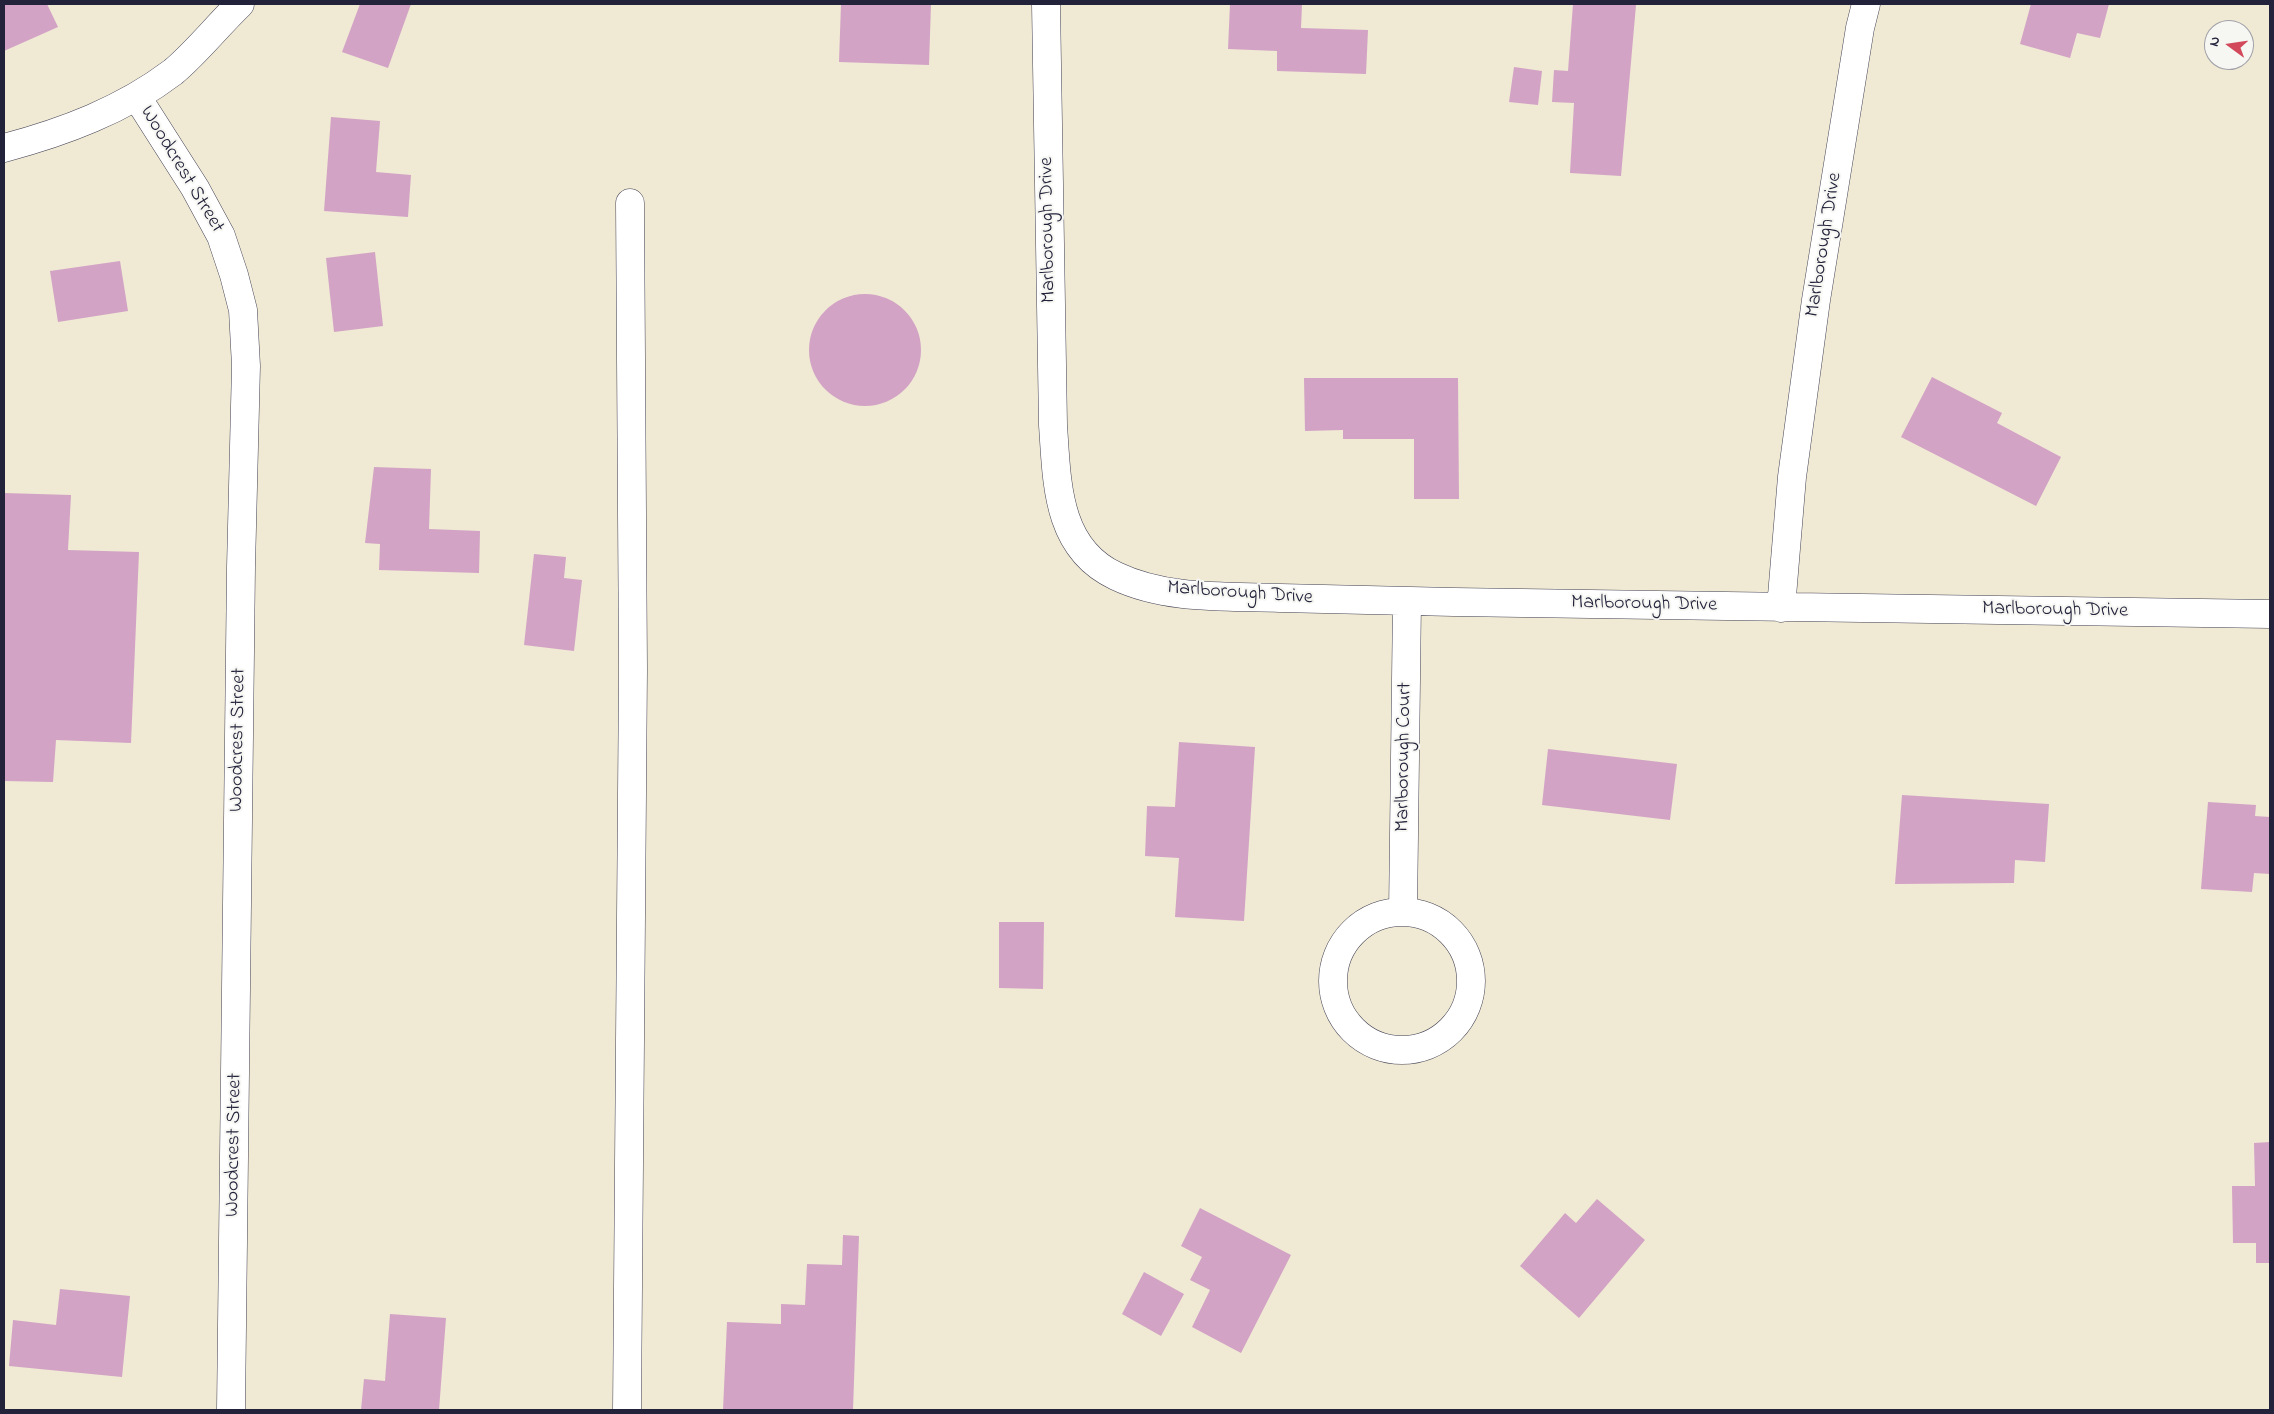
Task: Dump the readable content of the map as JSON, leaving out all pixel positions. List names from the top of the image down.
{
  "streets": {
    "street": ["Woodcrest Street", "Marlborough Drive", "Marlborough Court"]
  },
  "crossings": [
    ["Marlborough Drive", "Marlborough Court"]
  ],
  "north": "left"
}
